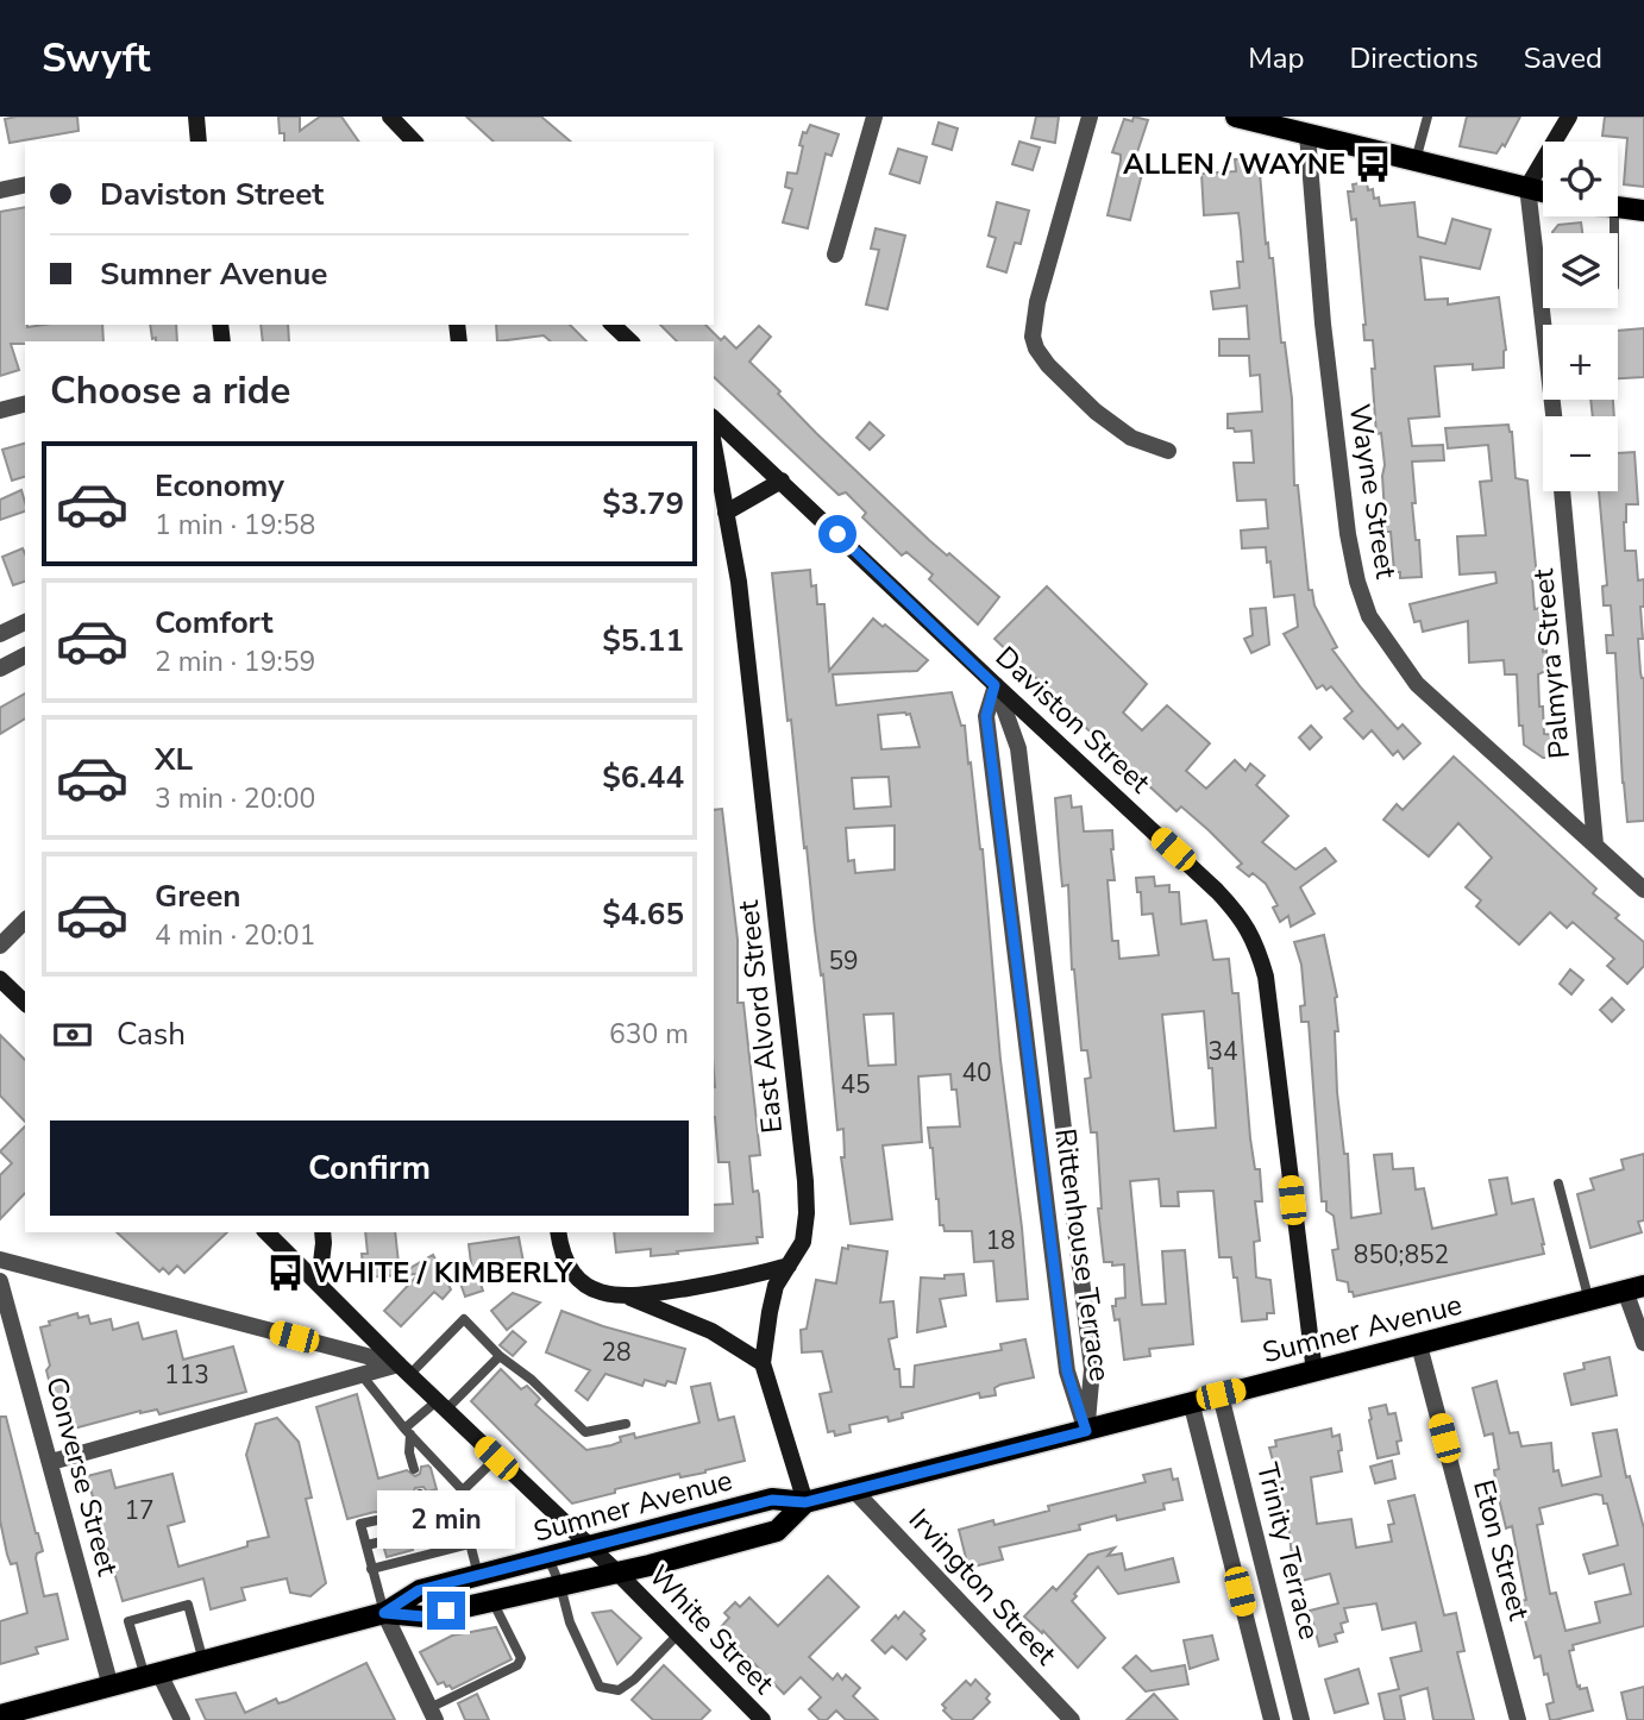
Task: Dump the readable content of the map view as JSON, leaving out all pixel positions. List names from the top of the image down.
{
  "streets": {
    "main road": [
      "Daviston Street",
      "East Alvord Street",
      "Sumner Avenue",
      "White Street"
    ],
    "street": [
      "Wayne Street",
      "Palmyra Street",
      "Rittenhouse Terrace",
      "Converse Street",
      "Eton Street",
      "Trinity Terrace",
      "Irvington Street"
    ]
  },
  "crossings": [
    ["Wayne Street", "Palmyra Street"],
    ["Daviston Street", "Rittenhouse Terrace"],
    ["Daviston Street", "Sumner Avenue"],
    ["East Alvord Street", "Sumner Avenue"],
    ["Rittenhouse Terrace", "Sumner Avenue"],
    ["Sumner Avenue", "Converse Street"],
    ["Sumner Avenue", "Eton Street"],
    ["Sumner Avenue", "Trinity Terrace"],
    ["Sumner Avenue", "Irvington Street"],
    ["Sumner Avenue", "White Street"]
  ],
  "places": {
    "bus stop": ["ALLEN / WAYNE", "WHITE / KIMBERLY"]
  },
  "house_numbers": [
    "59",
    "34",
    "40",
    "45",
    "18",
    "850;852",
    "28",
    "113",
    "17"
  ],
  "page": {
    "header": "Swyft",
    "nav": ["Map", "Directions", "Saved"],
    "map_buttons": ["+", "−"],
    "banner": ["Daviston Street", "Sumner Avenue"],
    "heading": "Choose a ride",
    "list": [
      {
        "name": "Economy",
        "note": "1 min · 19:58",
        "value": "$3.79"
      },
      {
        "name": "Comfort",
        "note": "2 min · 19:59",
        "value": "$5.11"
      },
      {
        "name": "XL",
        "note": "3 min · 20:00",
        "value": "$6.44"
      },
      {
        "name": "Green",
        "note": "4 min · 20:01",
        "value": "$4.65"
      }
    ],
    "pay": ["Cash", "630 m"],
    "buttons": "Confirm",
    "bubble": "2 min"
  }
}
